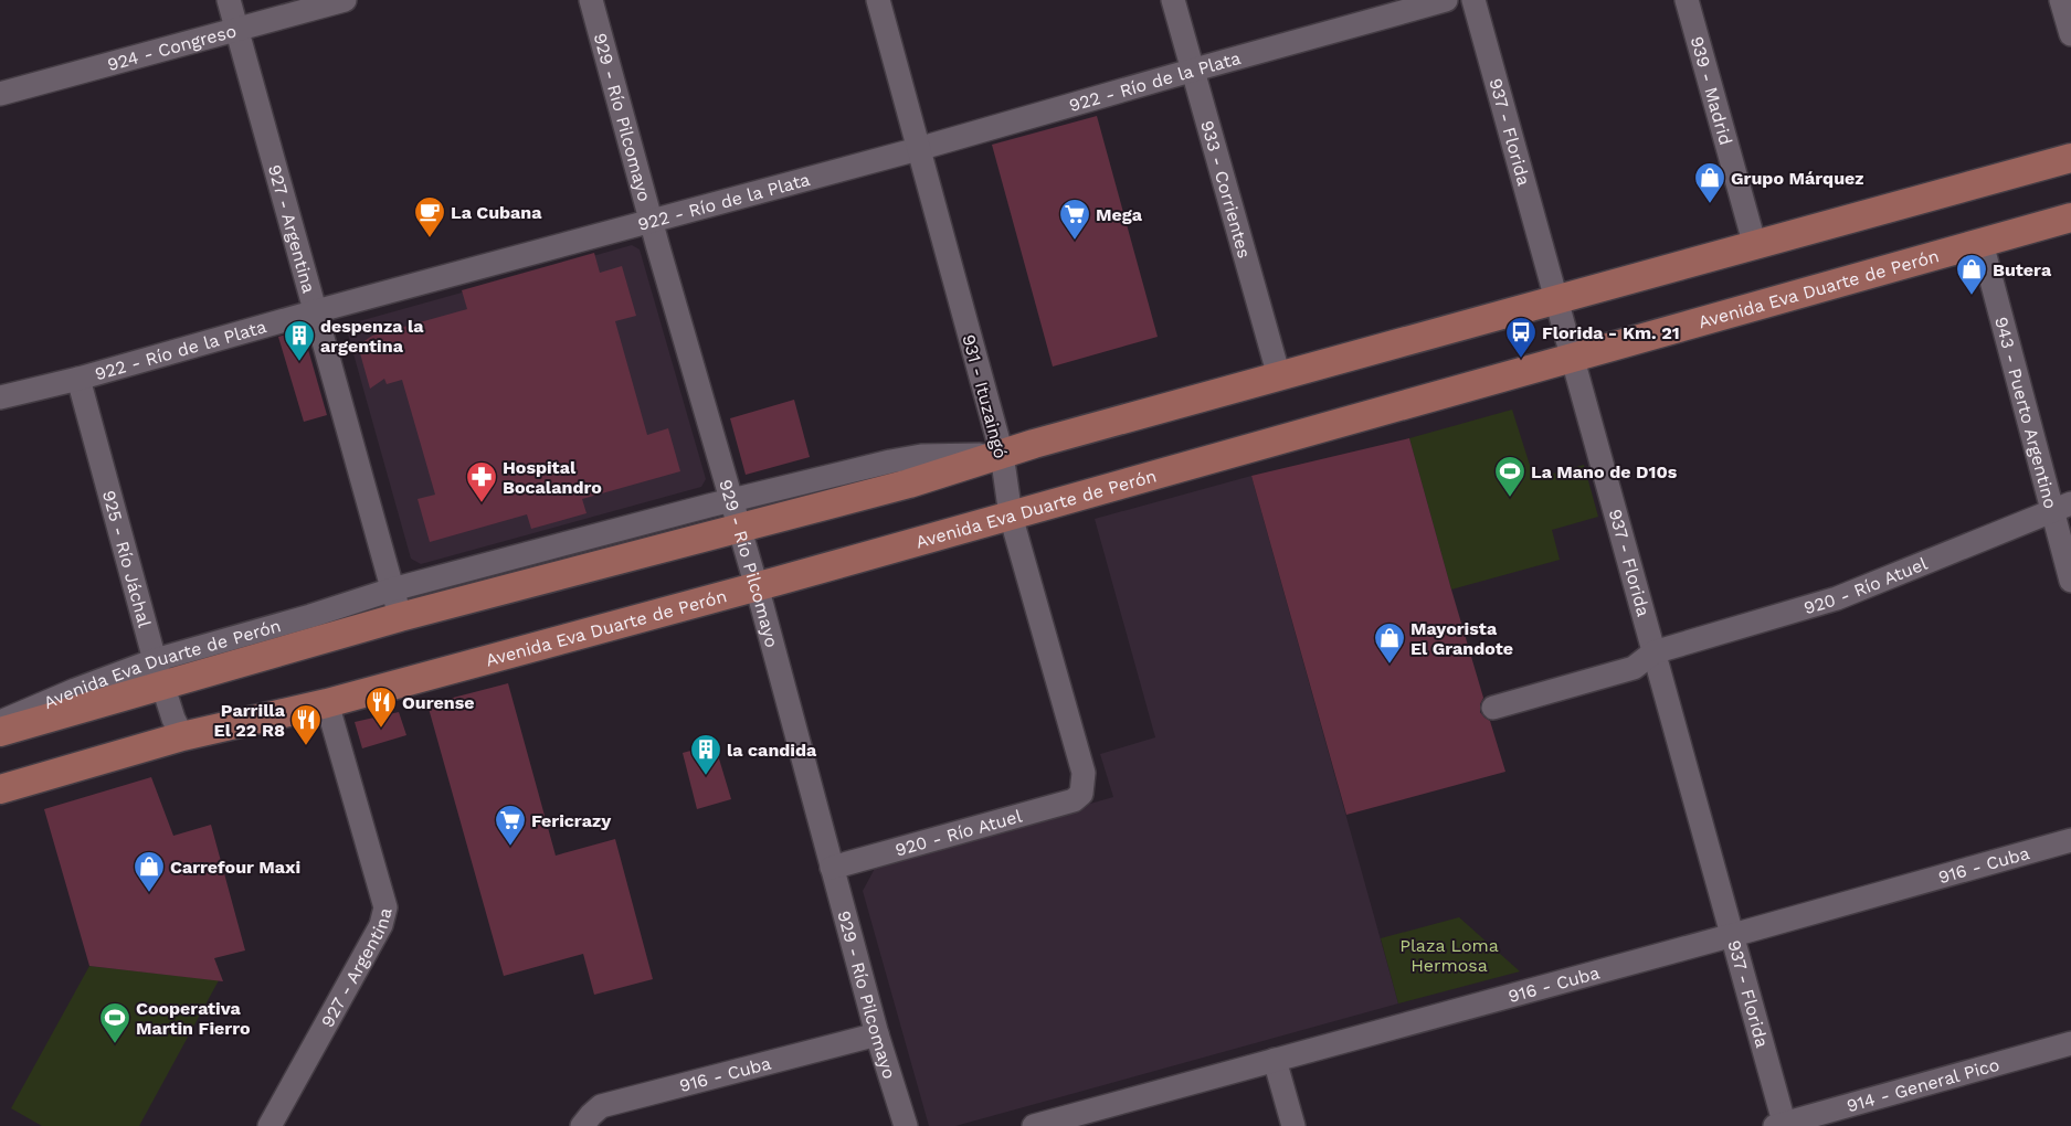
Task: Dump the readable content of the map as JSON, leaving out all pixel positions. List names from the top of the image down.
{
  "streets": {
    "main road": ["Avenida Eva Duarte de Perón"],
    "street": [
      "924 - Congreso",
      "922 - Río de la Plata",
      "939 - Madrid",
      "929 - Río Pilcomayo",
      "937 - Florida",
      "933 - Corrientes",
      "927 - Argentina",
      "931 - Ituzaingó",
      "943 - Puerto Argentino",
      "925 - Río Jáchal",
      "920 - Río Atuel",
      "916 - Cuba",
      "914 - General Pico"
    ]
  },
  "crossings": [
    ["924 - Congreso", "927 - Argentina"],
    ["922 - Río de la Plata", "929 - Río Pilcomayo"],
    ["922 - Río de la Plata", "933 - Corrientes"],
    ["922 - Río de la Plata", "927 - Argentina"],
    ["922 - Río de la Plata", "931 - Ituzaingó"],
    ["922 - Río de la Plata", "925 - Río Jáchal"],
    ["939 - Madrid", "Avenida Eva Duarte de Perón"],
    ["929 - Río Pilcomayo", "Avenida Eva Duarte de Perón"],
    ["929 - Río Pilcomayo", "920 - Río Atuel"],
    ["929 - Río Pilcomayo", "916 - Cuba"],
    ["937 - Florida", "Avenida Eva Duarte de Perón"],
    ["937 - Florida", "920 - Río Atuel"],
    ["937 - Florida", "916 - Cuba"],
    ["937 - Florida", "914 - General Pico"],
    ["933 - Corrientes", "Avenida Eva Duarte de Perón"],
    ["927 - Argentina", "Avenida Eva Duarte de Perón"],
    ["Avenida Eva Duarte de Perón", "931 - Ituzaingó"],
    ["Avenida Eva Duarte de Perón", "943 - Puerto Argentino"],
    ["Avenida Eva Duarte de Perón", "925 - Río Jáchal"],
    ["931 - Ituzaingó", "920 - Río Atuel"],
    ["943 - Puerto Argentino", "920 - Río Atuel"]
  ],
  "parks": ["Plaza Loma Hermosa"],
  "places": {
    "shop": [
      "Grupo Márquez",
      "Butera",
      "Mayorista El Grandote",
      "Carrefour Maxi"
    ],
    "cafe": ["La Cubana"],
    "supermarket": ["Mega", "Fericrazy"],
    "bus stop": ["Florida - Km. 21"],
    "building": ["despenza la argentina", "la candida"],
    "sports": ["La Mano de D10s", "Cooperativa Martin Fierro"],
    "pharmacy": ["Hospital Bocalandro"],
    "restaurant": ["Ourense", "Parrilla El 22 R8"]
  }
}
